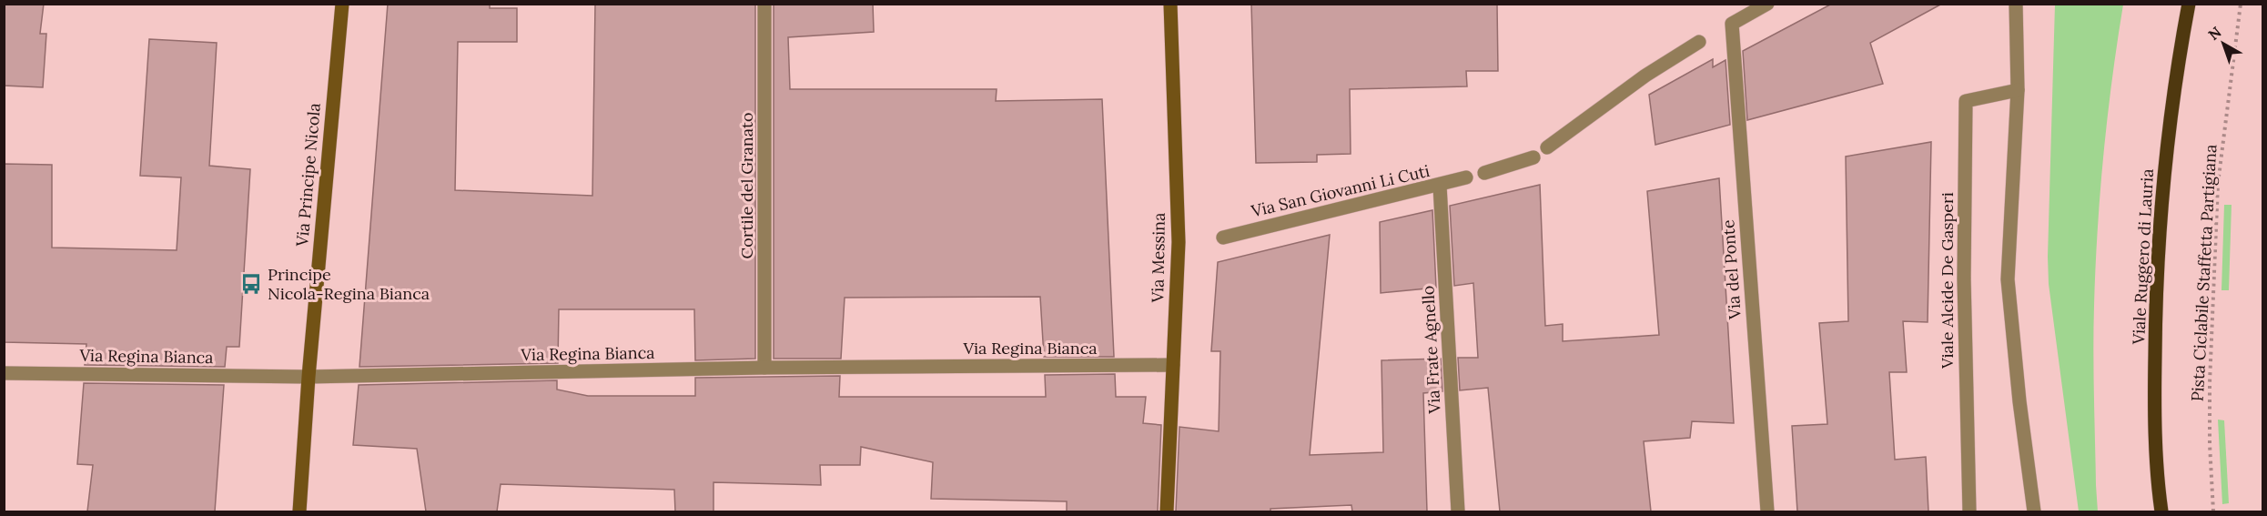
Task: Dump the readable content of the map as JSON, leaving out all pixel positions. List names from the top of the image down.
{
  "streets": {
    "main road": ["Via Principe Nicola", "Viale Ruggero di Lauria", "Via Messina"],
    "street": [
      "Cortile del Granato",
      "Via San Giovanni Li Cuti",
      "Via del Ponte",
      "Viale Alcide De Gasperi",
      "Via Regina Bianca",
      "Via Frate Agnello"
    ],
    "path": ["Pista Ciclabile Staffetta Partigiana"]
  },
  "crossings": [
    ["Via Principe Nicola", "Via Regina Bianca"],
    ["Cortile del Granato", "Via Regina Bianca"],
    ["Via San Giovanni Li Cuti", "Via Frate Agnello"],
    ["Via Messina", "Via Regina Bianca"]
  ],
  "places": {
    "bus stop": ["Principe Nicola-Regina Bianca"]
  },
  "north": "top left"
}
